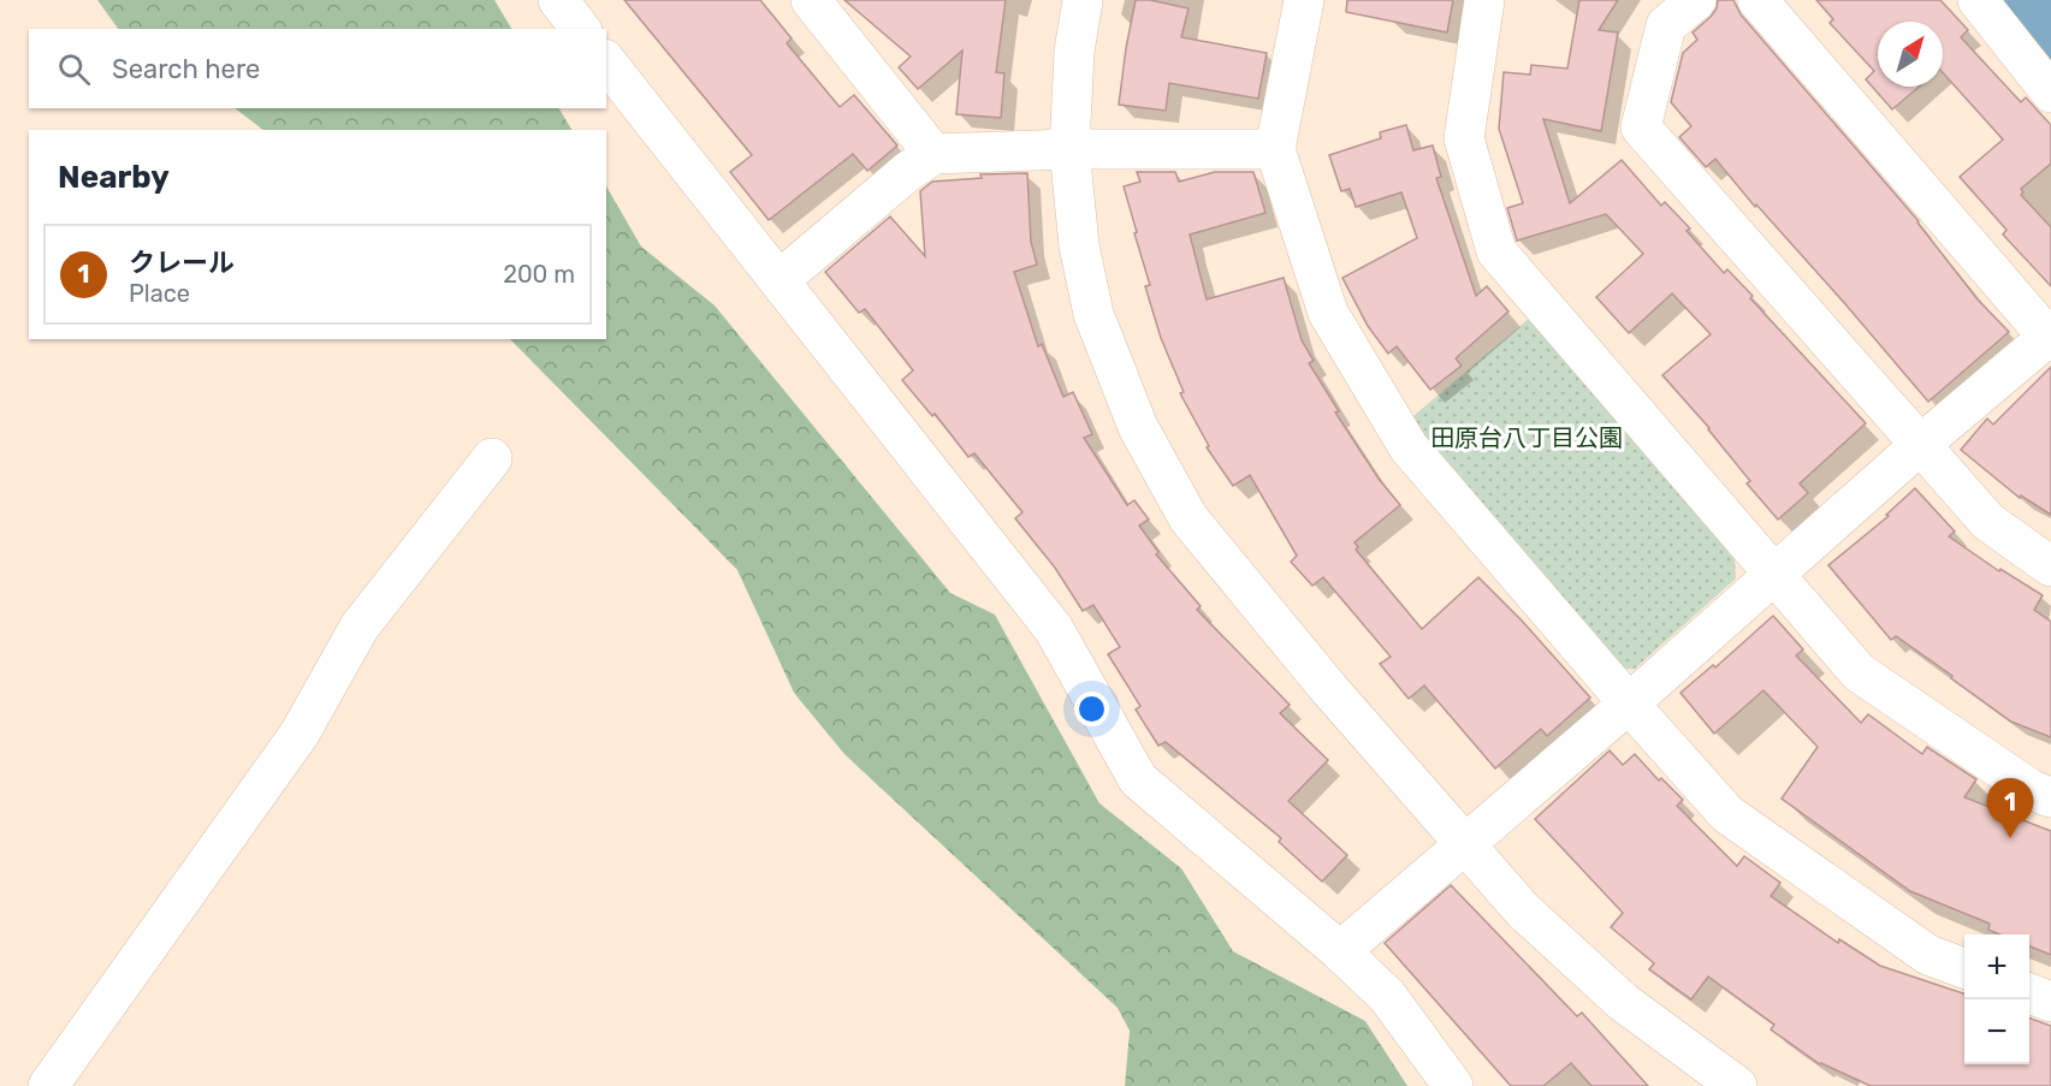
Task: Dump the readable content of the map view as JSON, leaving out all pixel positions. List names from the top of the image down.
{
  "parks": ["田原台八丁目公園"],
  "north": "top right",
  "page": {
    "search": "Search here",
    "heading": "Nearby",
    "list": [
      {
        "mark": "1",
        "name": "クレール",
        "note": "Place",
        "value": "200 m"
      }
    ],
    "pins": "1",
    "map_buttons": ["+", "−"]
  }
}
